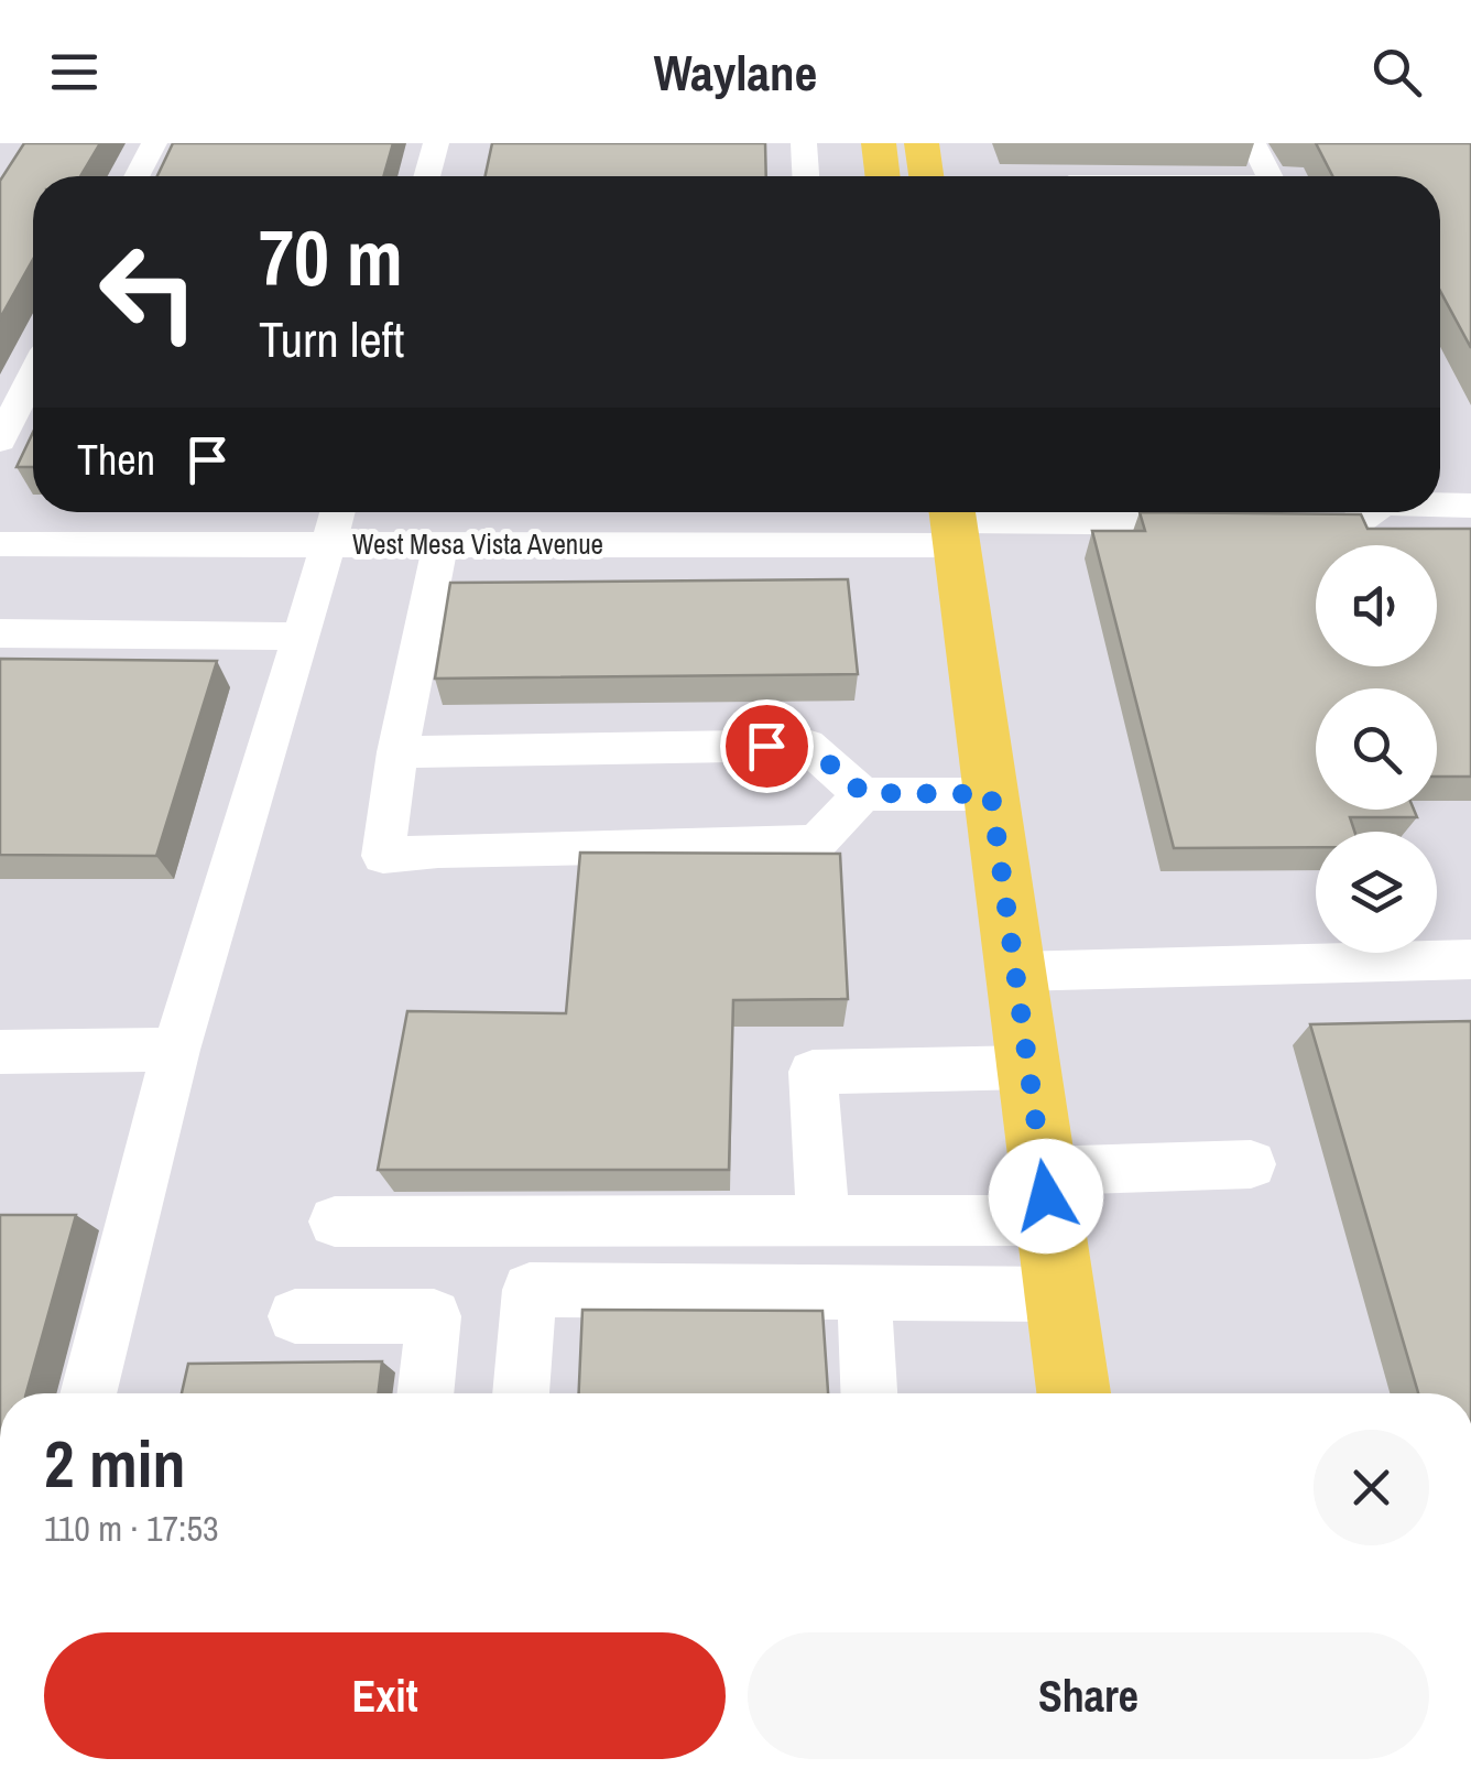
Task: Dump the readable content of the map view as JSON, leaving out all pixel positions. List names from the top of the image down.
{
  "streets": {
    "street": ["West Mesa Vista Avenue"]
  },
  "page": {
    "header": "Waylane",
    "turn": ["70 m", "Turn left"],
    "then": "Then",
    "heading": ["2 min", "110 m · 17:53"],
    "buttons": ["Exit", "Share"]
  }
}
